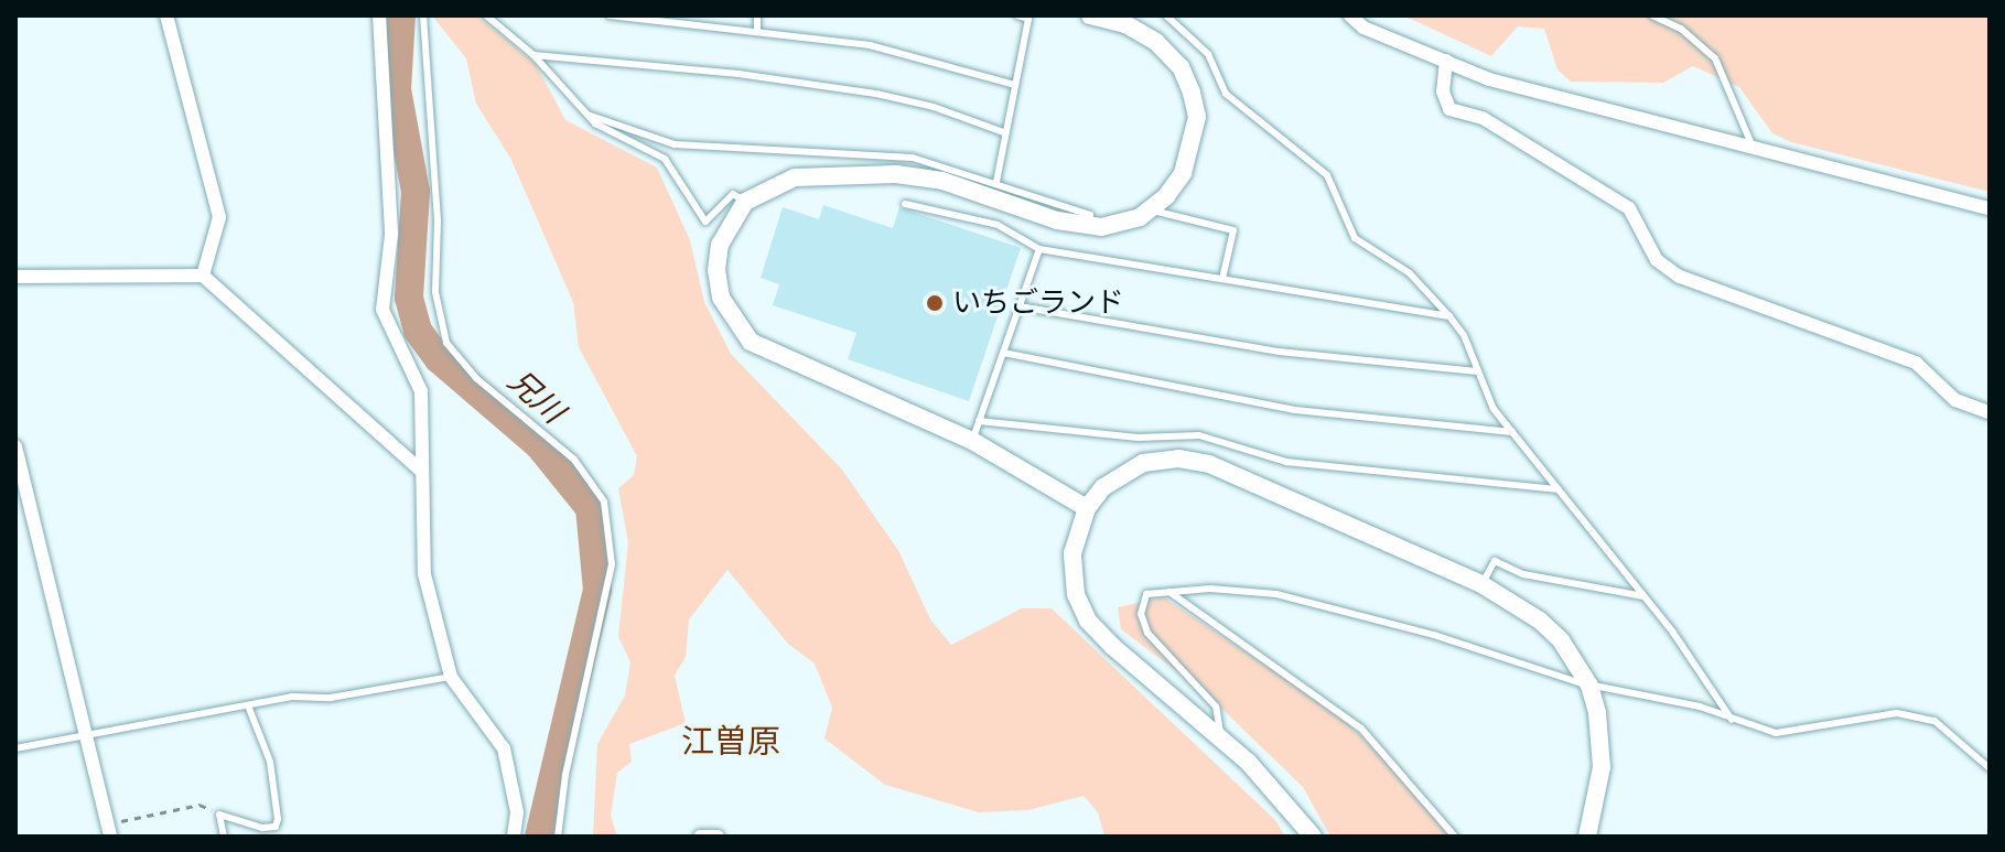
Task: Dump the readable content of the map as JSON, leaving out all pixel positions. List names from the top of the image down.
{
  "districts": ["江曽原"],
  "water": ["兄川"],
  "places": ["いちごランド"]
}
